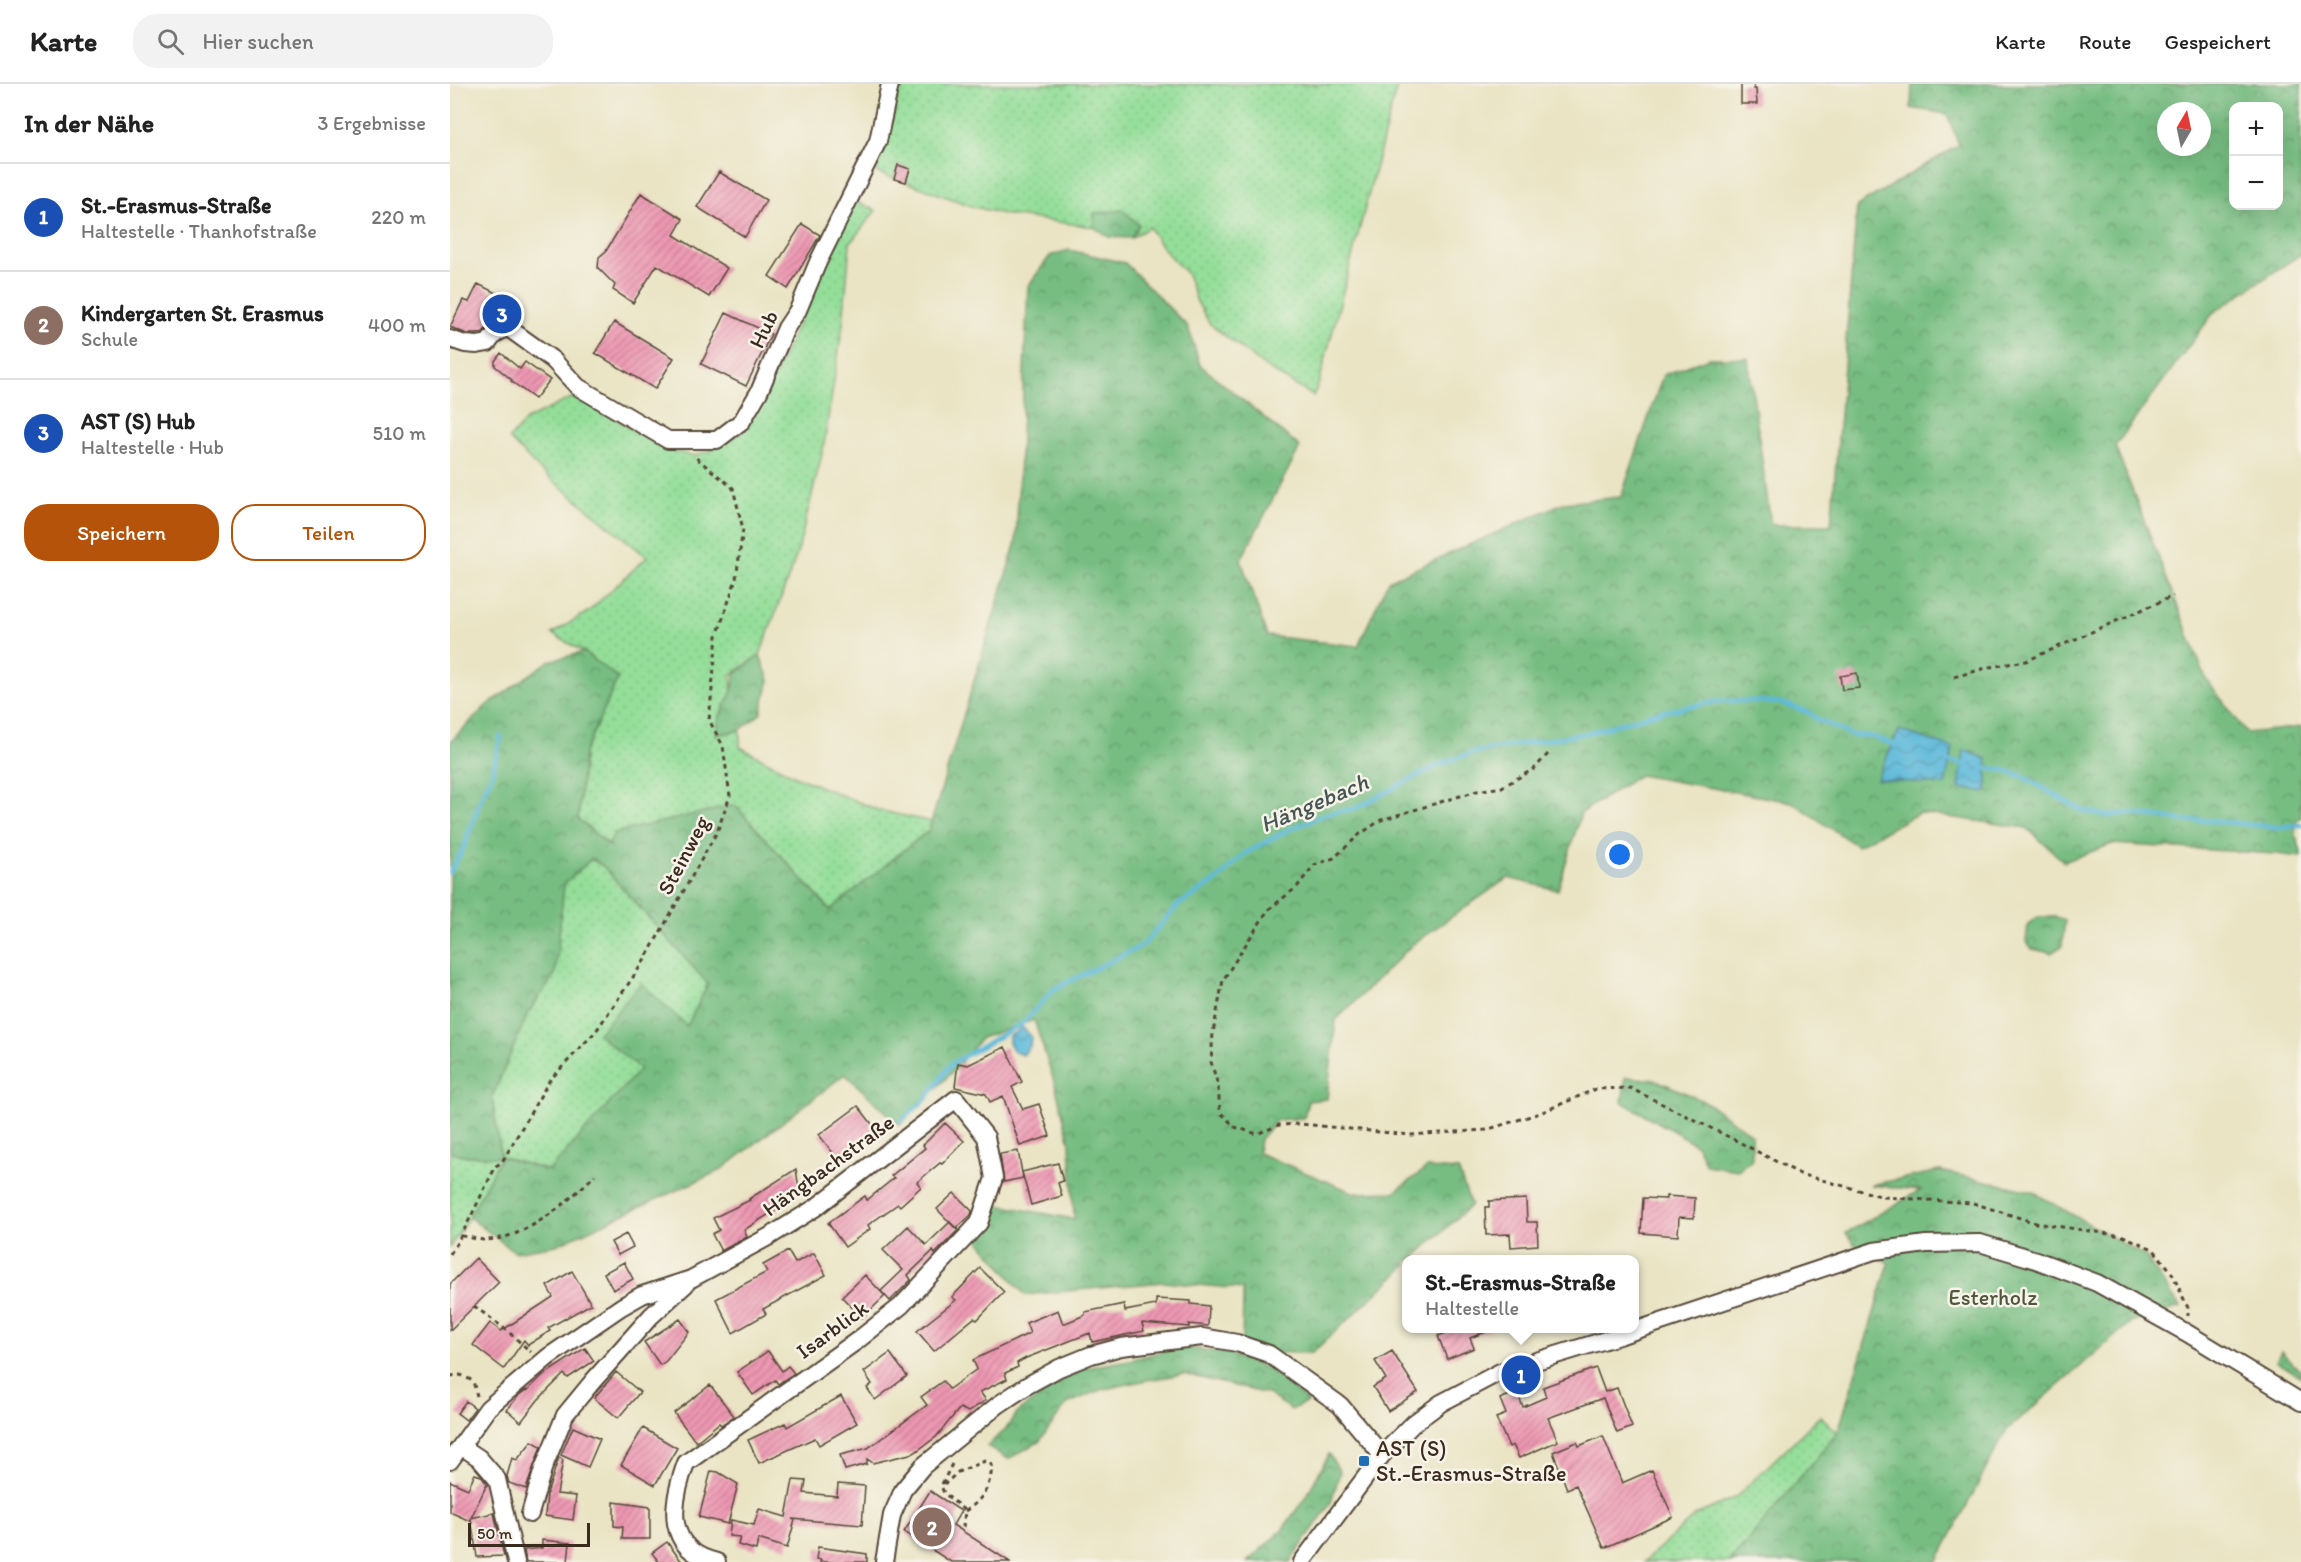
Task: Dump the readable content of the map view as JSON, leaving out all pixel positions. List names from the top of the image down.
{
  "streets": {
    "street": ["Hub", "Hängbachstraße", "Isarblick"],
    "path": ["Steinweg"]
  },
  "crossings": [
    ["Hub", "Steinweg"],
    ["Hängbachstraße", "Isarblick"]
  ],
  "water": ["Hängebach"],
  "parks": ["Esterholz"],
  "places": {
    "transit": ["AST (S) St.-Erasmus-Straße"]
  },
  "scale_bar": "50 m",
  "north": "top",
  "page": {
    "header": "Karte",
    "search": "Hier suchen",
    "nav": ["Karte", "Route", "Gespeichert"],
    "heading": ["In der Nähe", "3 Ergebnisse"],
    "map_buttons": ["+", "−"],
    "list": [
      {
        "mark": "1",
        "name": "St.-Erasmus-Straße",
        "note": "Haltestelle · Thanhofstraße",
        "value": "220 m"
      },
      {
        "mark": "2",
        "name": "Kindergarten St. Erasmus",
        "note": "Schule",
        "value": "400 m"
      },
      {
        "mark": "3",
        "name": "AST (S) Hub",
        "note": "Haltestelle · Hub",
        "value": "510 m"
      }
    ],
    "pins": ["3", "1", "2"],
    "buttons": ["Speichern", "Teilen"],
    "popup": ["St.-Erasmus-Straße", "Haltestelle"],
    "scale": "50 m"
  }
}
